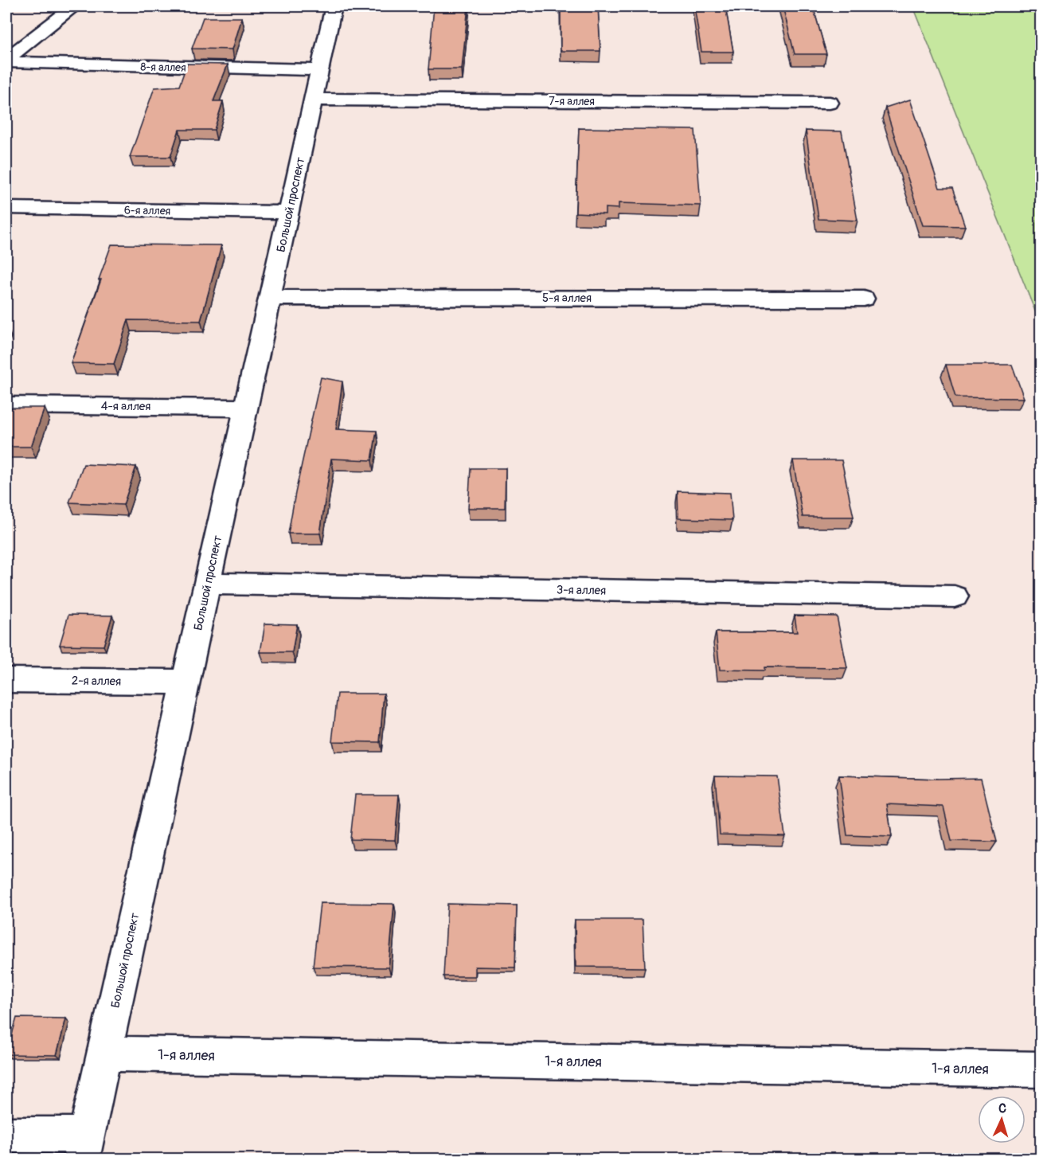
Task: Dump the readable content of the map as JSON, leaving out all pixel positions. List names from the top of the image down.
{
  "streets": {
    "street": [
      "8-я аллея",
      "7-я аллея",
      "Большой проспект",
      "6-я аллея",
      "5-я аллея",
      "4-я аллея",
      "3-я аллея",
      "2-я аллея",
      "1-я аллея"
    ]
  },
  "crossings": [
    ["8-я аллея", "Большой проспект"],
    ["7-я аллея", "Большой проспект"],
    ["Большой проспект", "6-я аллея"],
    ["Большой проспект", "5-я аллея"],
    ["Большой проспект", "4-я аллея"],
    ["Большой проспект", "3-я аллея"],
    ["Большой проспект", "2-я аллея"],
    ["Большой проспект", "1-я аллея"]
  ],
  "north": "top"
}
